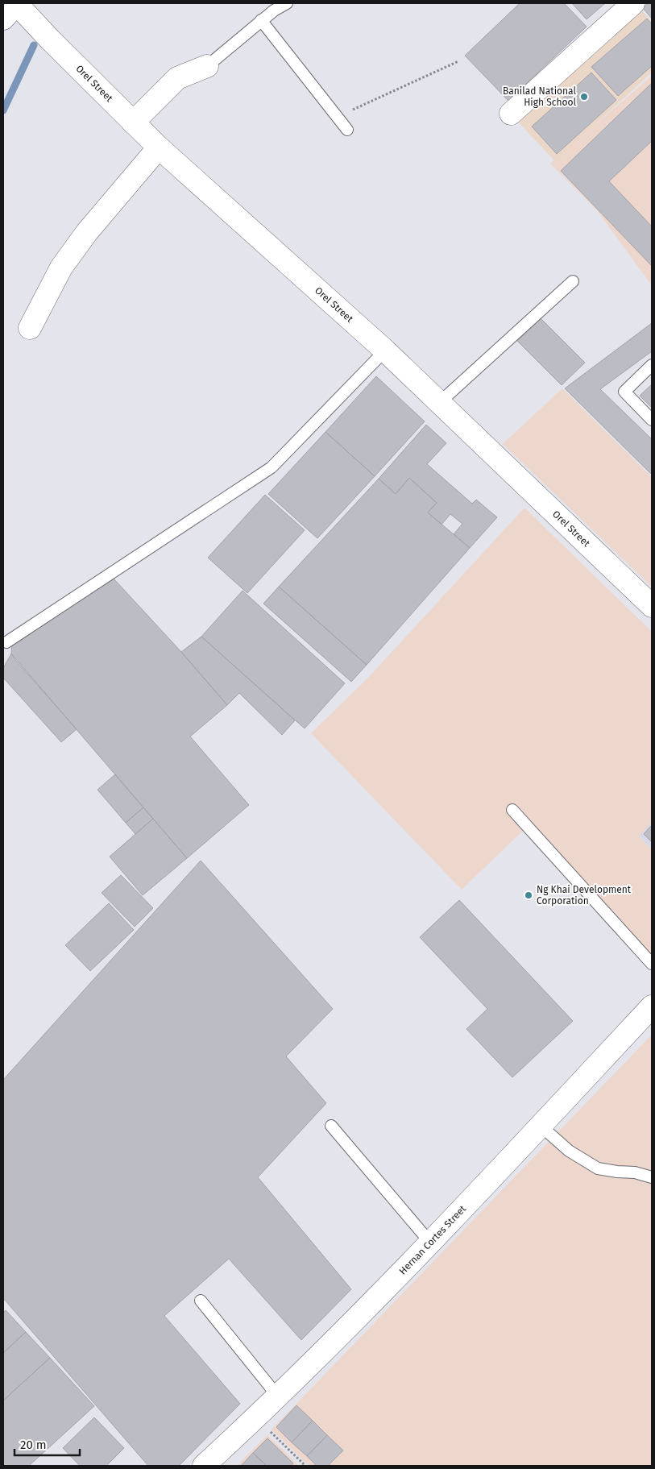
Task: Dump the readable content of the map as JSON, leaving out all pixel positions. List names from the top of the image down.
{
  "streets": {
    "street": ["Orel Street", "Hernan Cortes Street"]
  },
  "places": ["Banilad National High School", "Ng Khai Development Corporation"],
  "scale_bar": "20 m"
}
